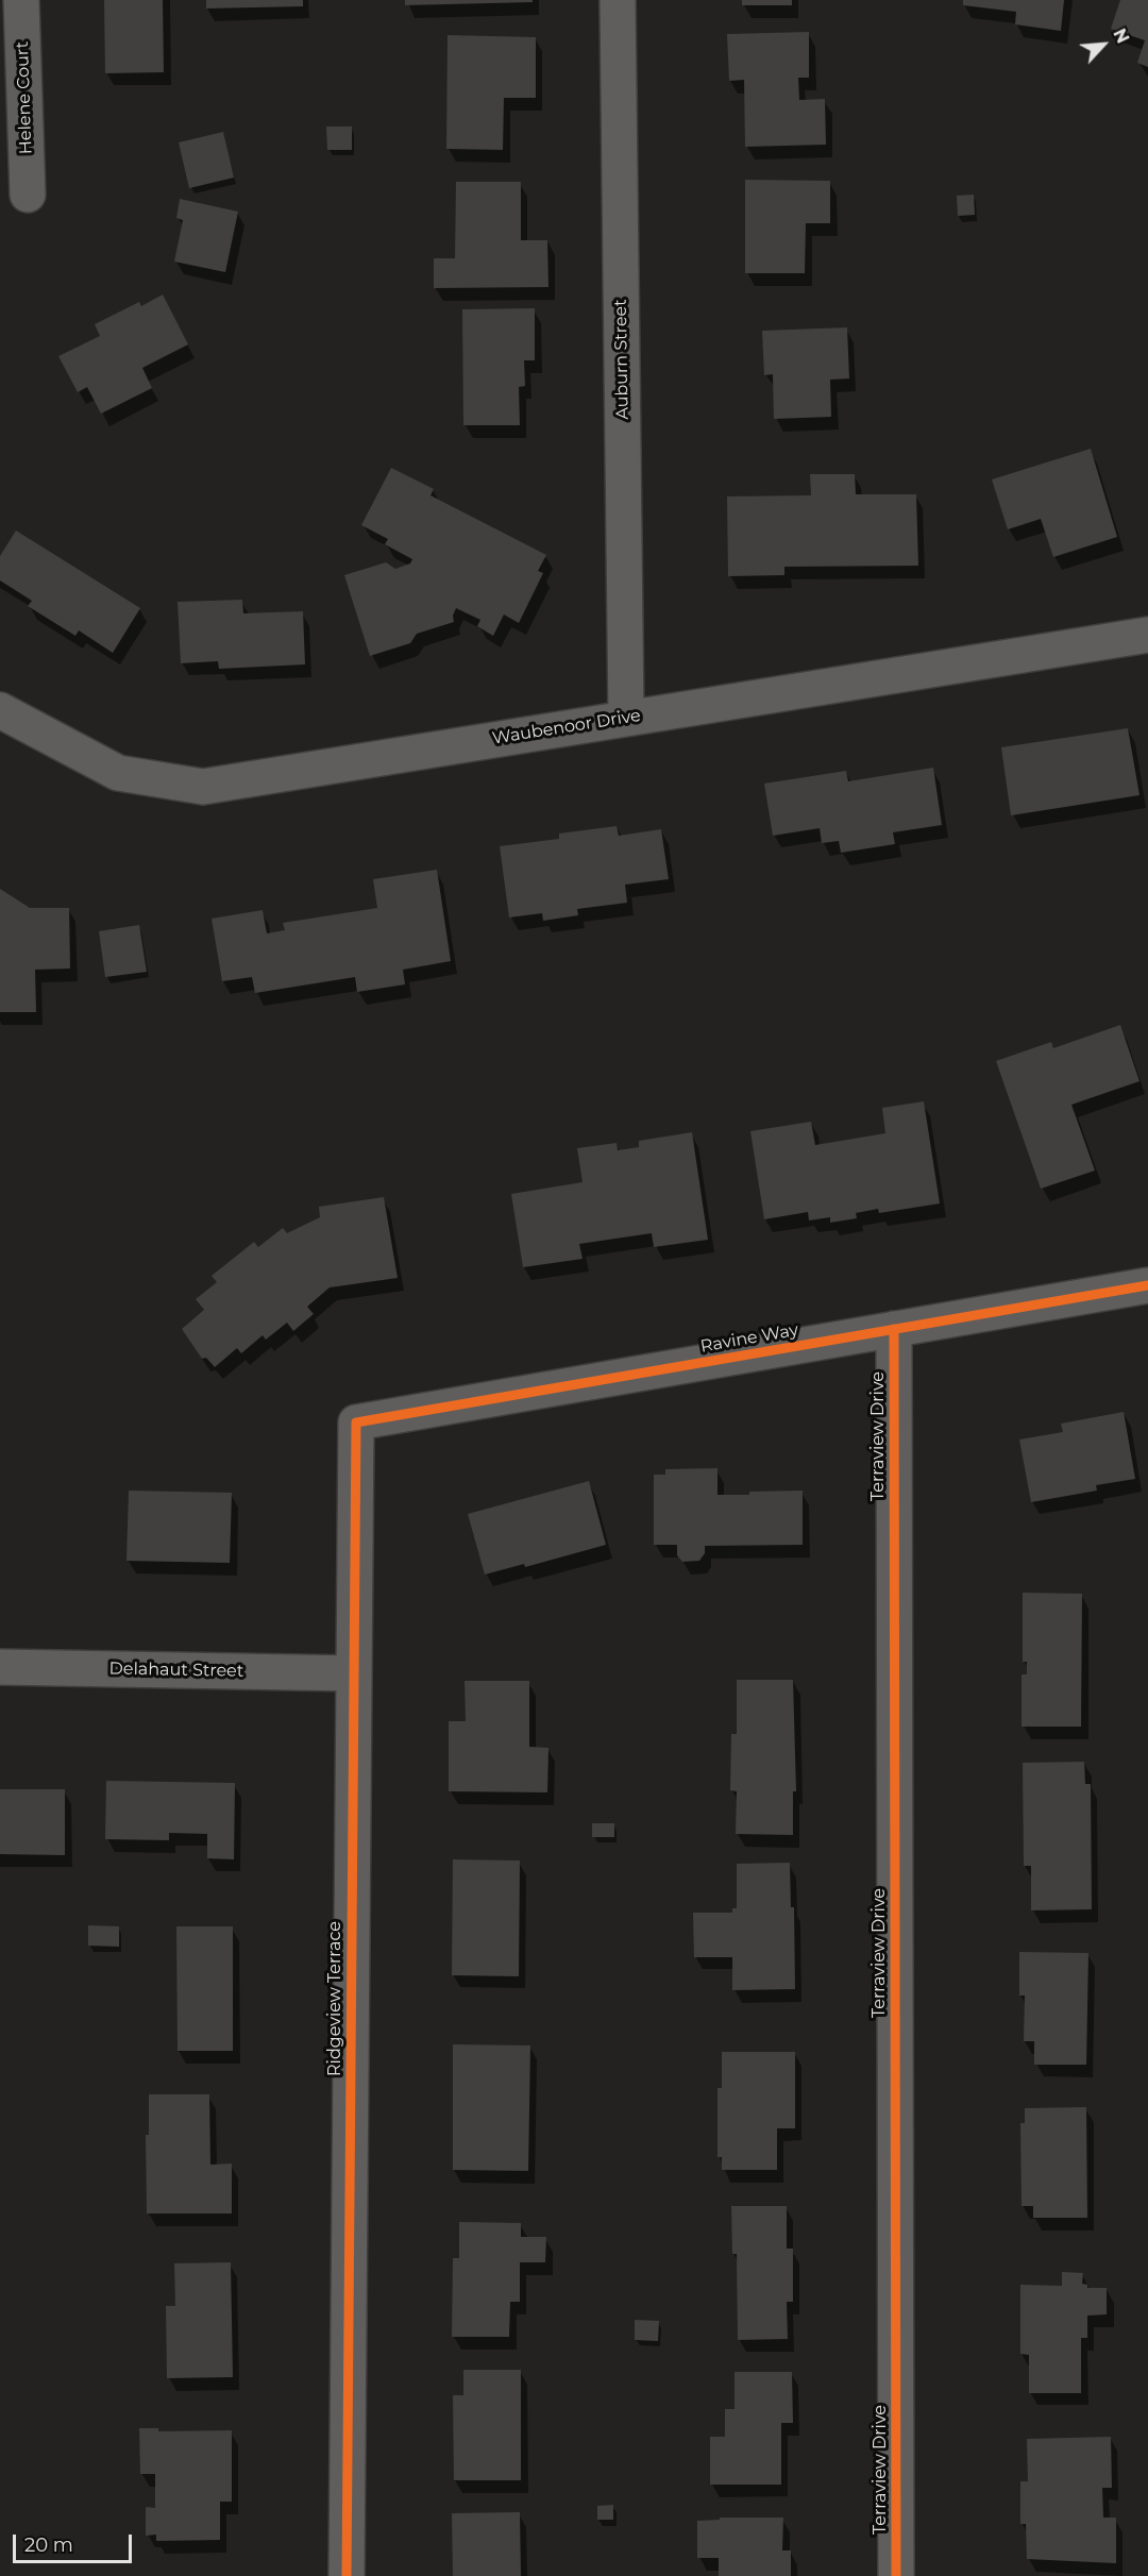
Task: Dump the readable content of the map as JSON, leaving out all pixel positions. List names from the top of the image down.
{
  "streets": {
    "street": [
      "Helene Court",
      "Auburn Street",
      "Waubenoor Drive",
      "Ravine Way",
      "Terraview Drive",
      "Delahaut Street",
      "Ridgeview Terrace"
    ]
  },
  "crossings": [
    ["Auburn Street", "Waubenoor Drive"],
    ["Ravine Way", "Terraview Drive"],
    ["Ravine Way", "Ridgeview Terrace"],
    ["Delahaut Street", "Ridgeview Terrace"]
  ],
  "scale_bar": "20 m",
  "north": "top right"
}
